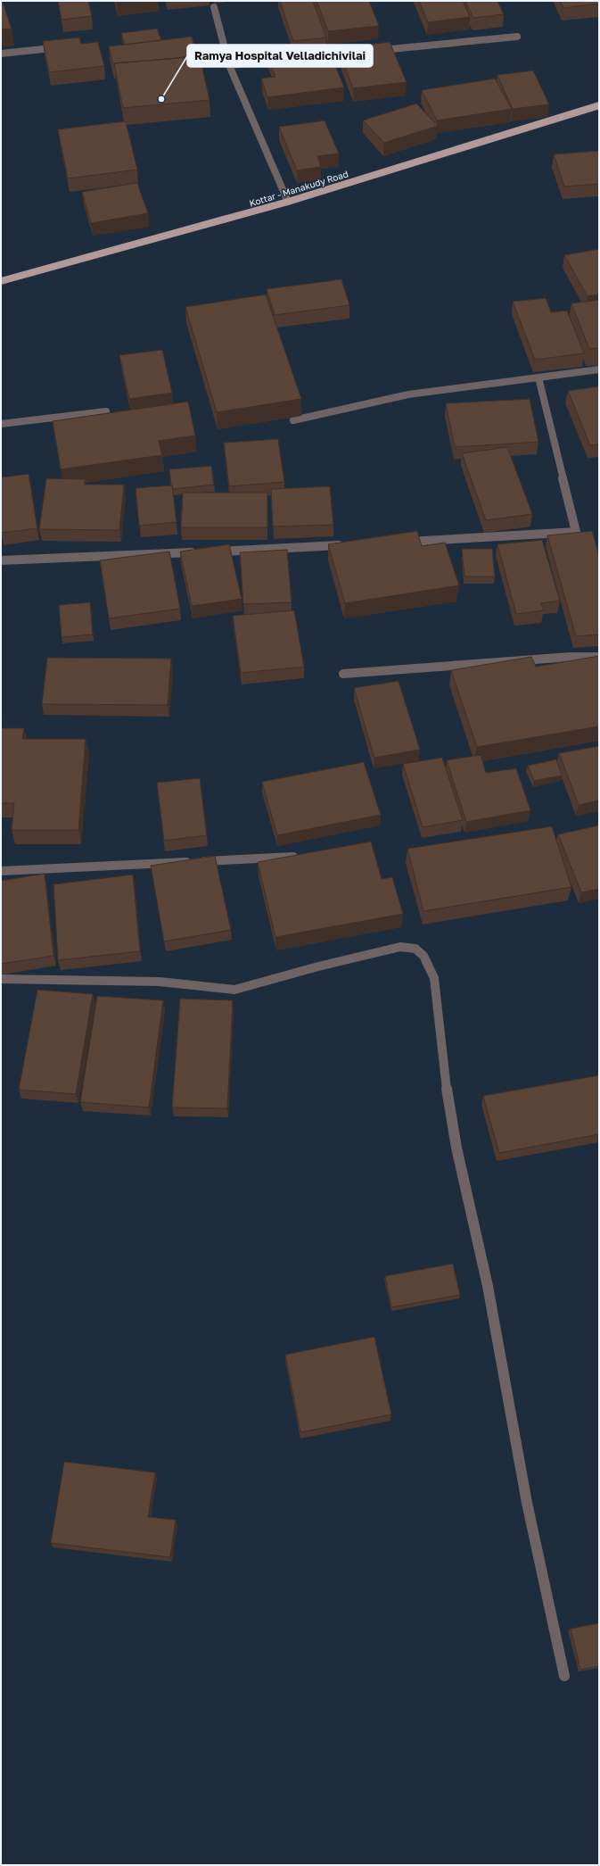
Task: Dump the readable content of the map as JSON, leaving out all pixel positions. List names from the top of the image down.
{
  "streets": {
    "main road": ["Kottar - Manakudy Road"]
  },
  "places": ["Ramya Hospital Velladichivilai"]
}
